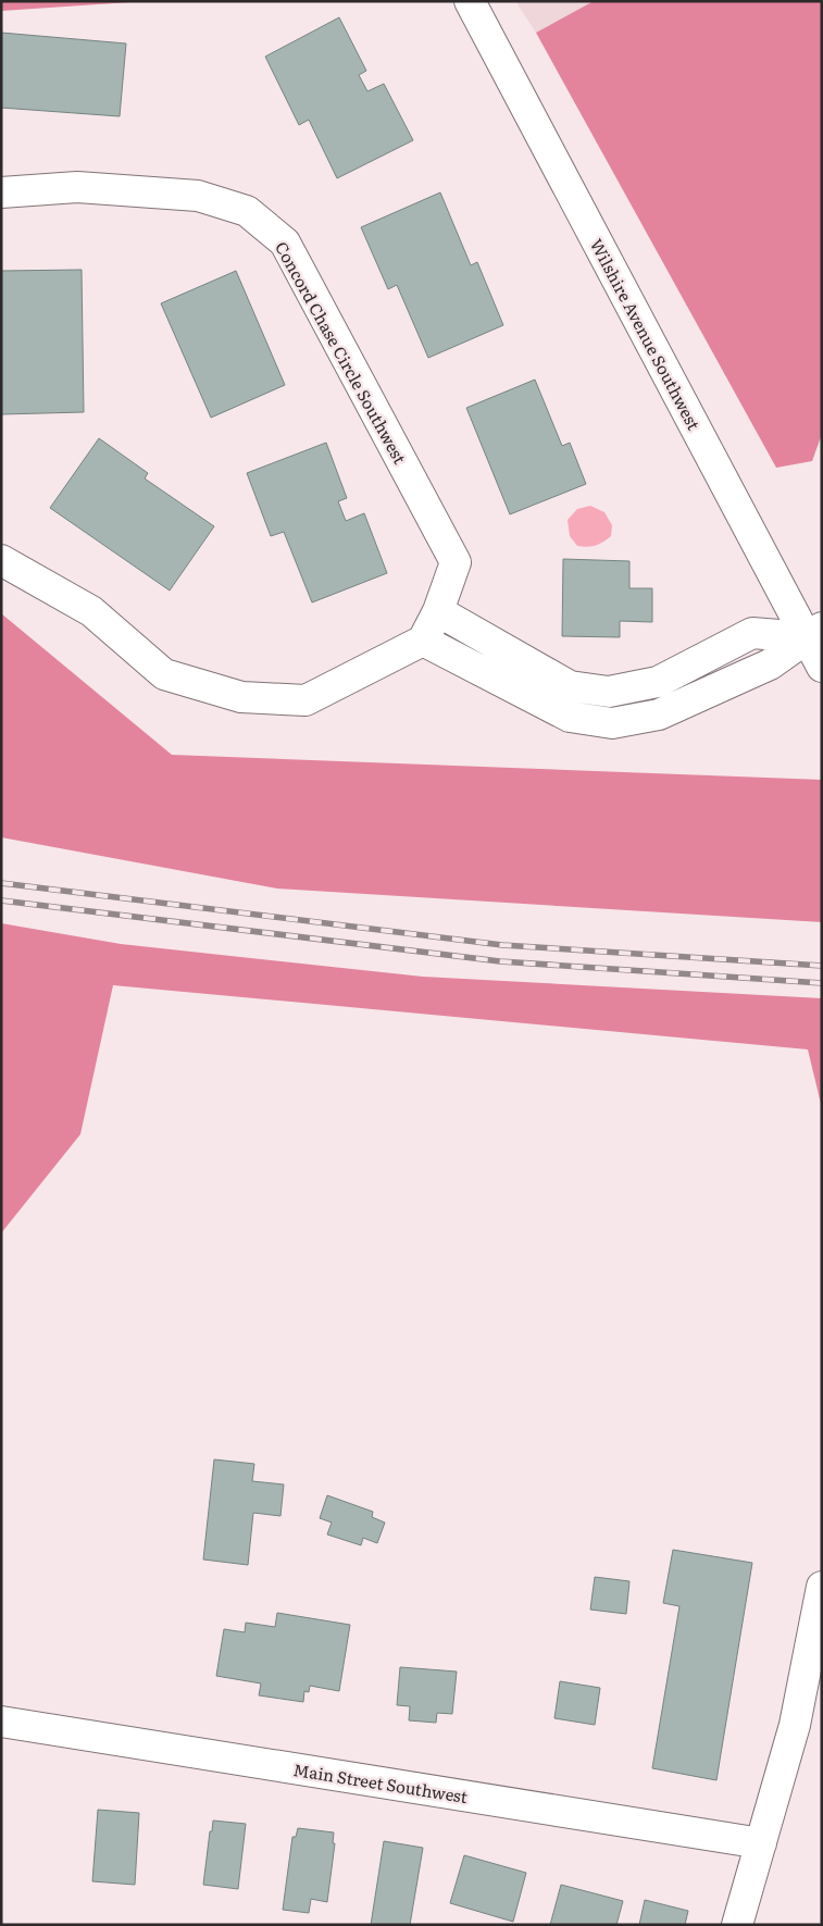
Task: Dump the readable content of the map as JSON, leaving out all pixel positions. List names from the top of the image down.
{
  "streets": {
    "street": ["Wilshire Avenue Southwest", "Concord Chase Circle Southwest", "Main Street Southwest"]
  }
}
